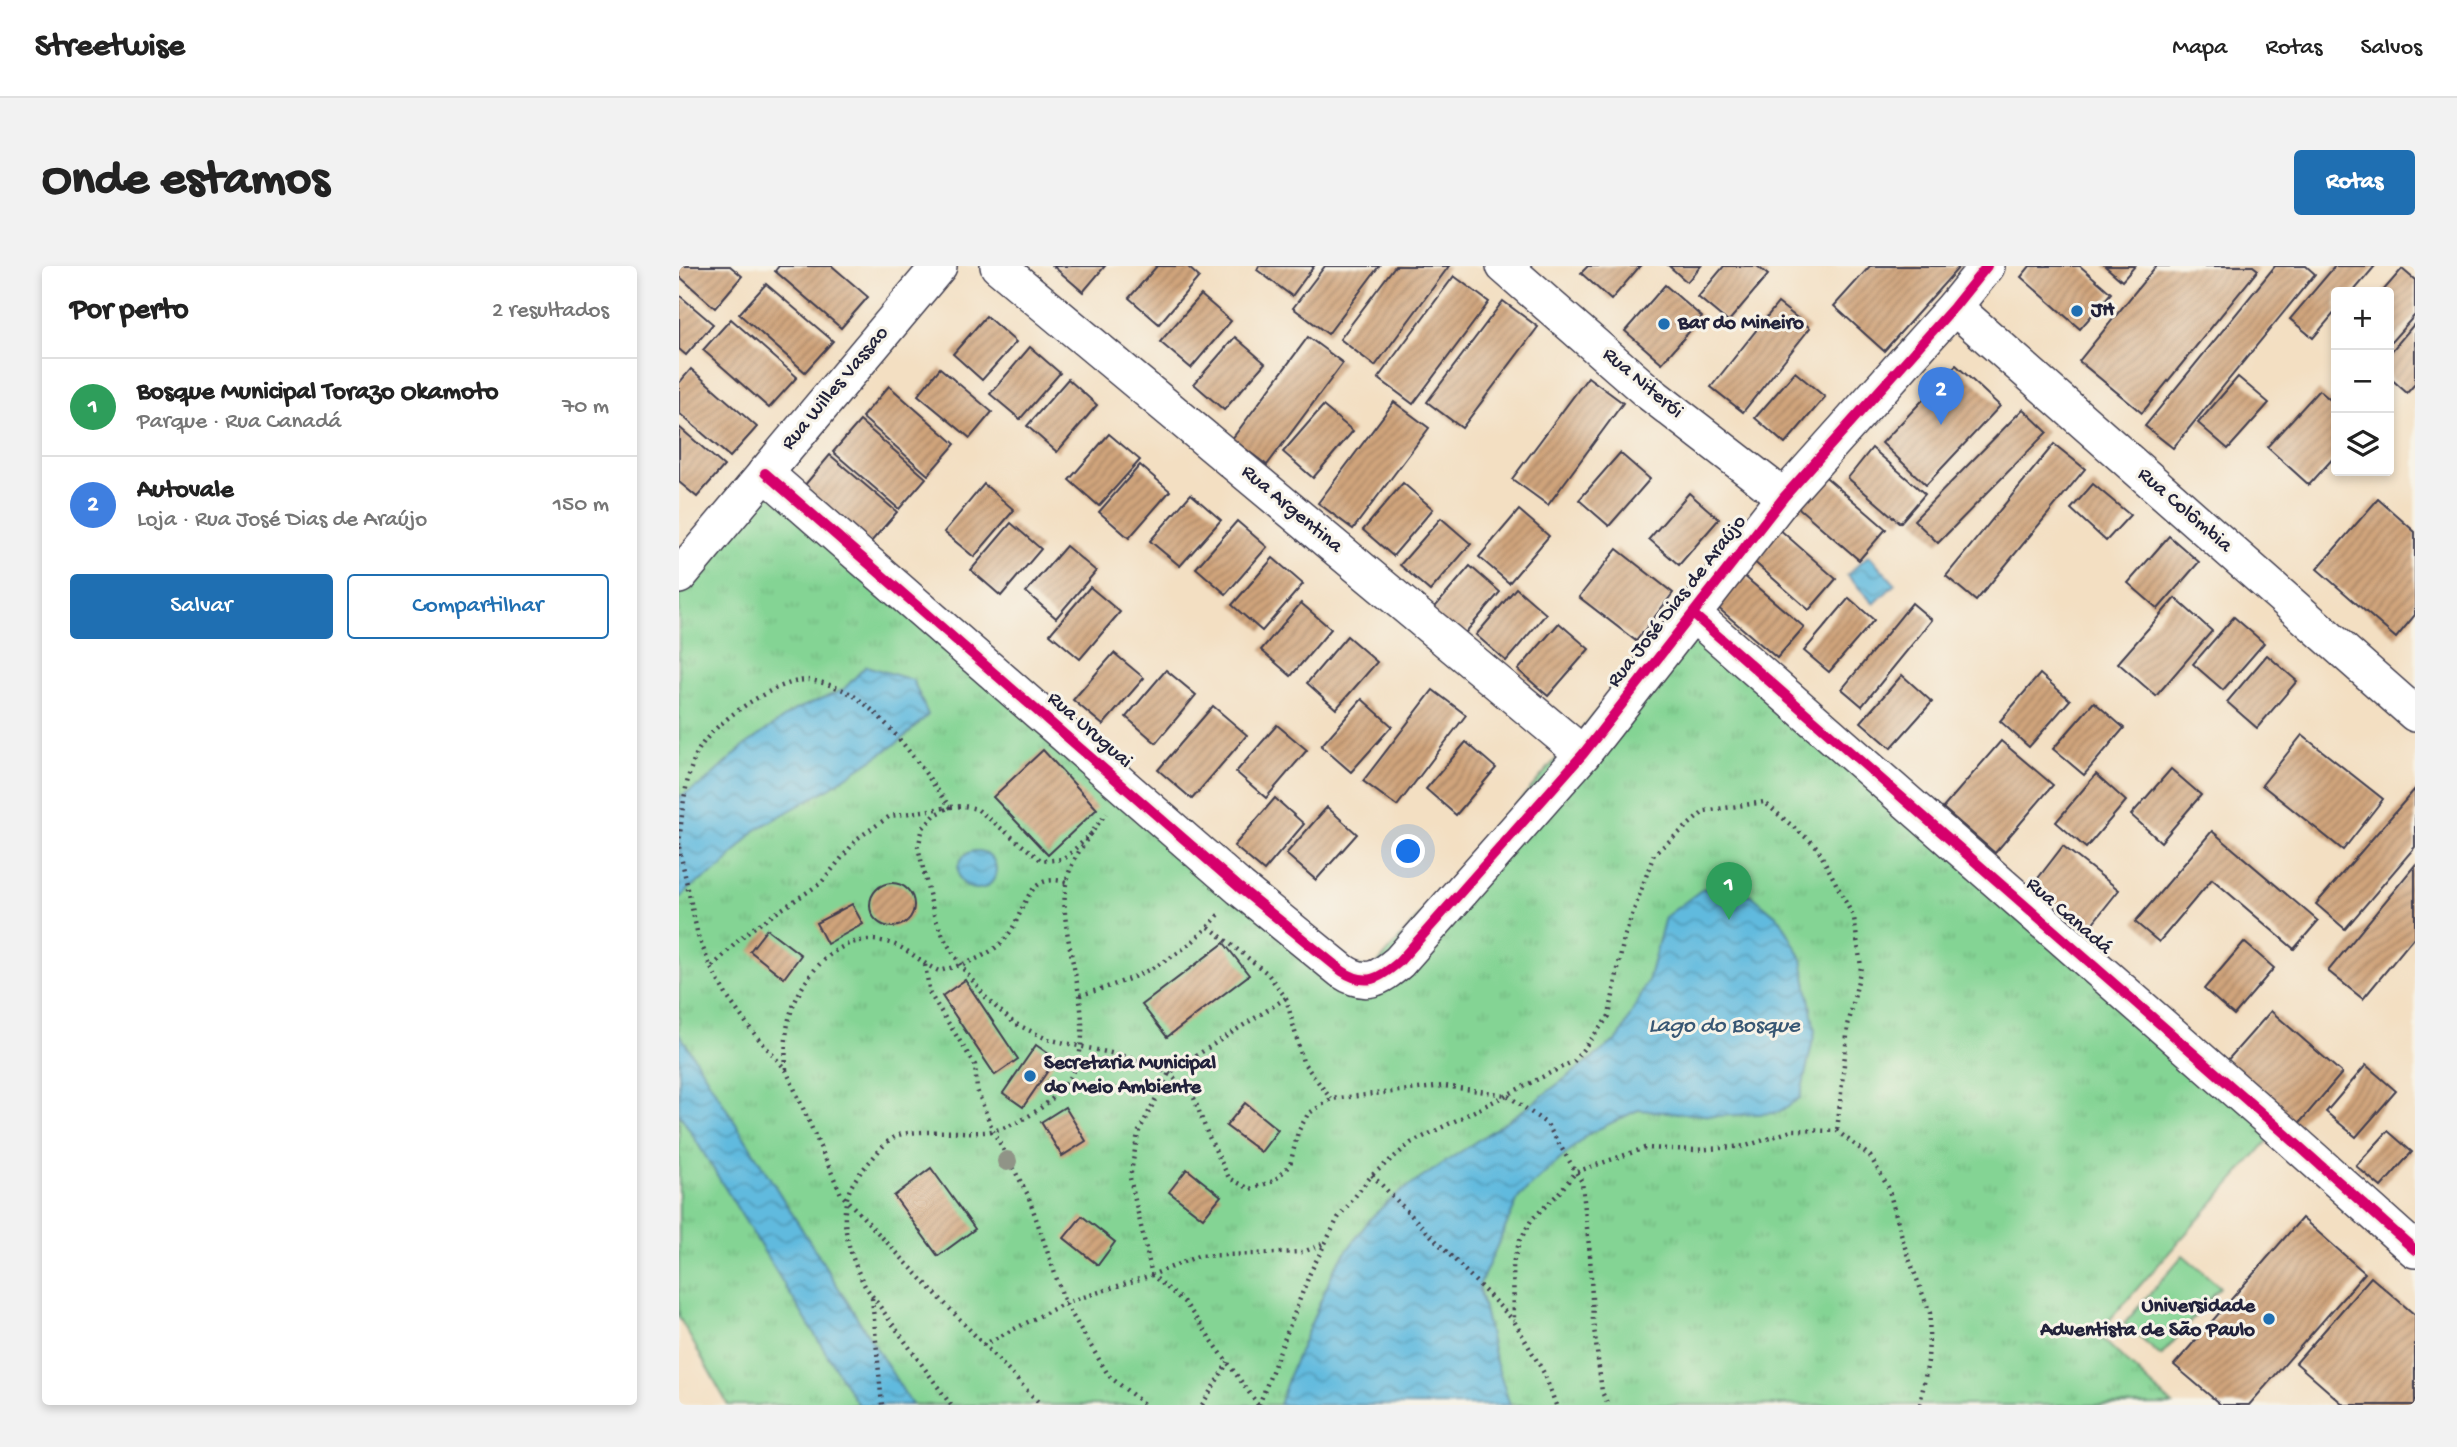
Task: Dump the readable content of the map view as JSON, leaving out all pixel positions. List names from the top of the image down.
{
  "streets": {
    "street": [
      "Rua Niterói",
      "Rua Willes Vassao",
      "Rua Argentina",
      "Rua Colômbia",
      "Rua José Dias de Araújo",
      "Rua Uruguai",
      "Rua Canadá"
    ]
  },
  "crossings": [
    ["Rua Niterói", "Rua José Dias de Araújo"],
    ["Rua Willes Vassao", "Rua Uruguai"],
    ["Rua Argentina", "Rua José Dias de Araújo"],
    ["Rua Colômbia", "Rua José Dias de Araújo"],
    ["Rua José Dias de Araújo", "Rua Uruguai"],
    ["Rua José Dias de Araújo", "Rua Canadá"]
  ],
  "water": ["Lago do Bosque"],
  "places": [
    "JH",
    "Bar do Mineiro",
    "Secretaria Municipal do Meio Ambiente",
    "Universidade Adventista de São Paulo"
  ],
  "page": {
    "header": "Streetwise",
    "nav": ["Mapa", "Rotas", "Salvos"],
    "buttons": [
      "Rotas",
      ["Salvar", "Compartilhar"]
    ],
    "title": "Onde estamos",
    "heading": ["Por perto", "2 resultados"],
    "map_buttons": ["+", "−"],
    "list": [
      {
        "mark": "1",
        "name": "Bosque Municipal Torazo Okamoto",
        "note": "Parque · Rua Canadá",
        "value": "70 m"
      },
      {
        "mark": "2",
        "name": "Autovale",
        "note": "Loja · Rua José Dias de Araújo",
        "value": "150 m"
      }
    ],
    "pins": ["2", "1"]
  }
}
